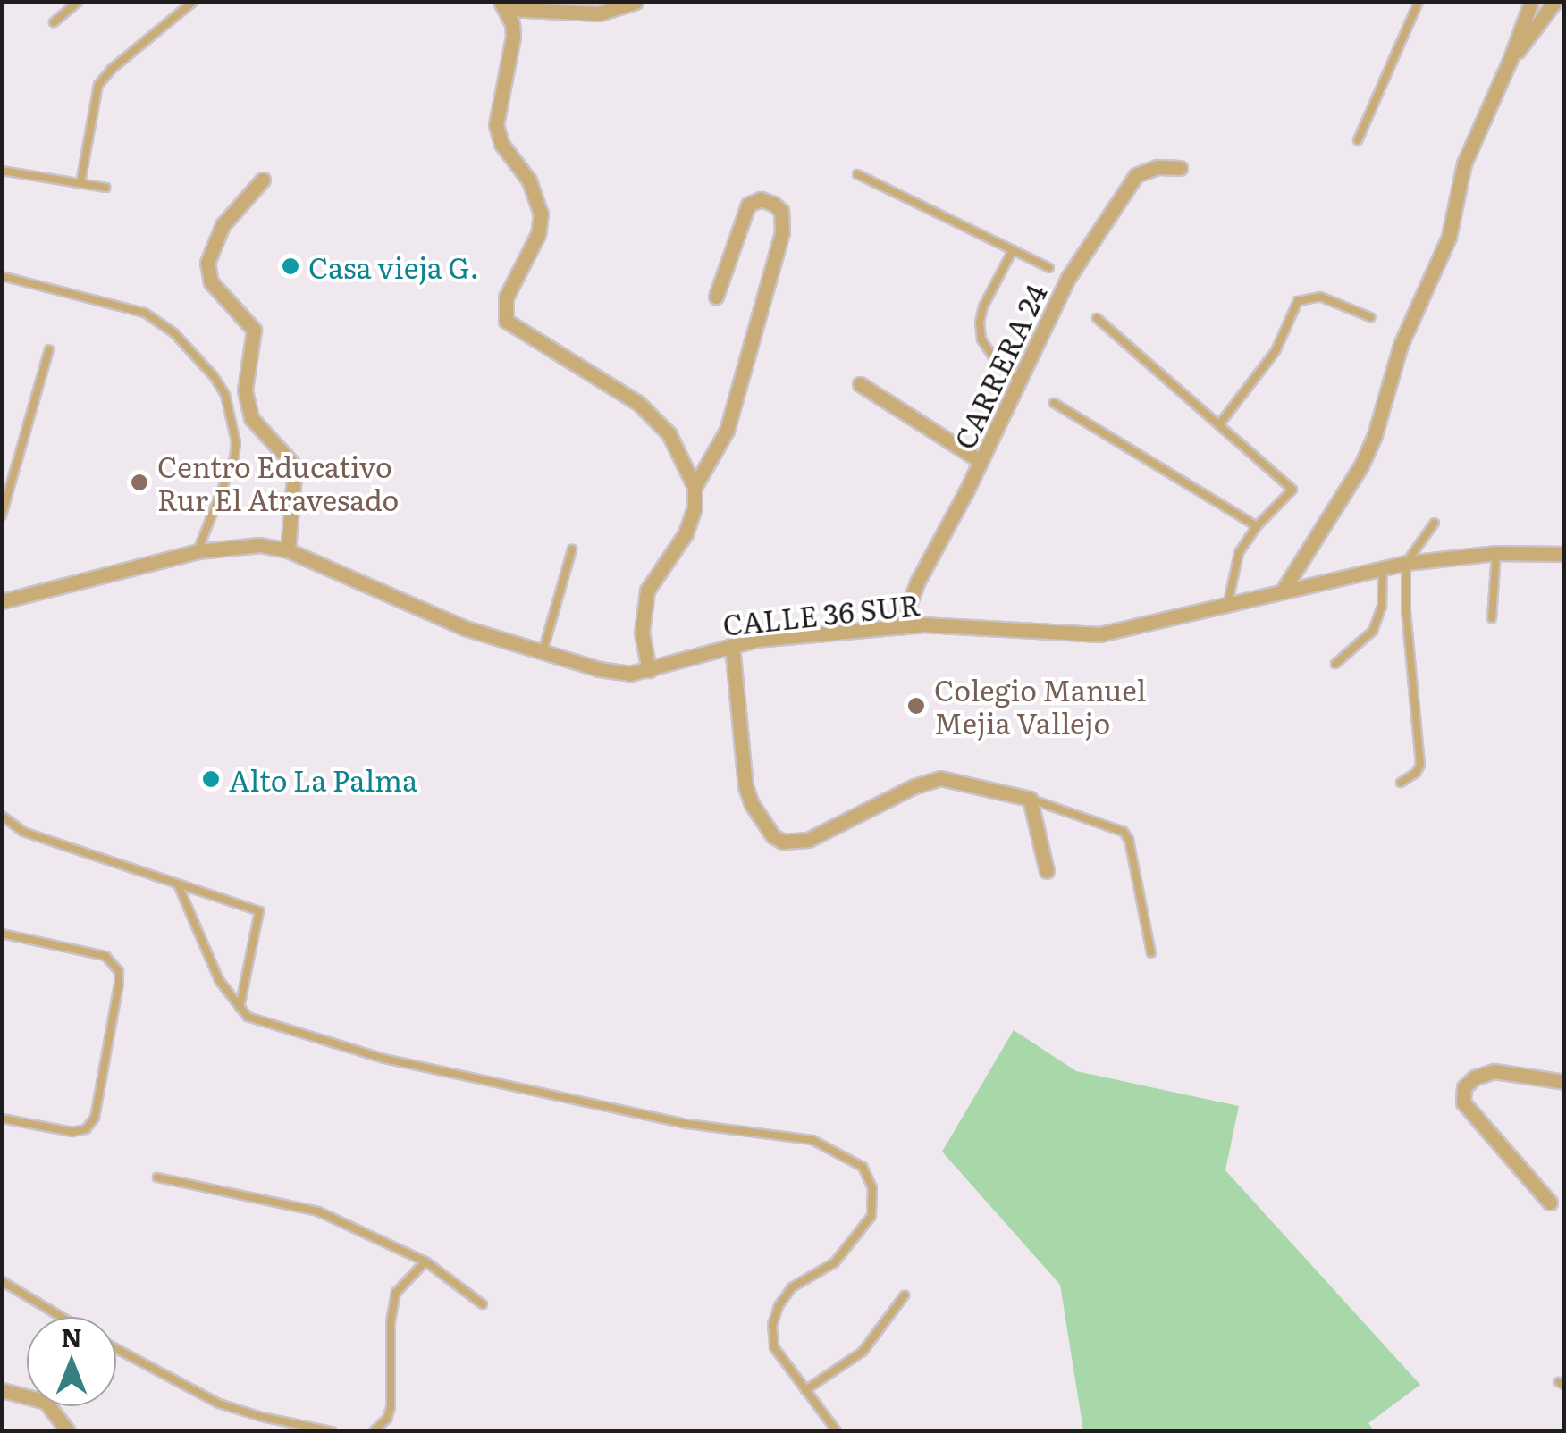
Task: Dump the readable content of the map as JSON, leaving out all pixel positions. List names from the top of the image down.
{
  "streets": {
    "street": ["CARRERA 24", "CALLE 36 SUR"]
  },
  "crossings": [
    ["CARRERA 24", "CALLE 36 SUR"]
  ],
  "places": [
    "Casa vieja G.",
    "Centro Educativo Rur El Atravesado",
    "Colegio Manuel Mejia Vallejo",
    "Alto La Palma"
  ],
  "north": "top"
}
